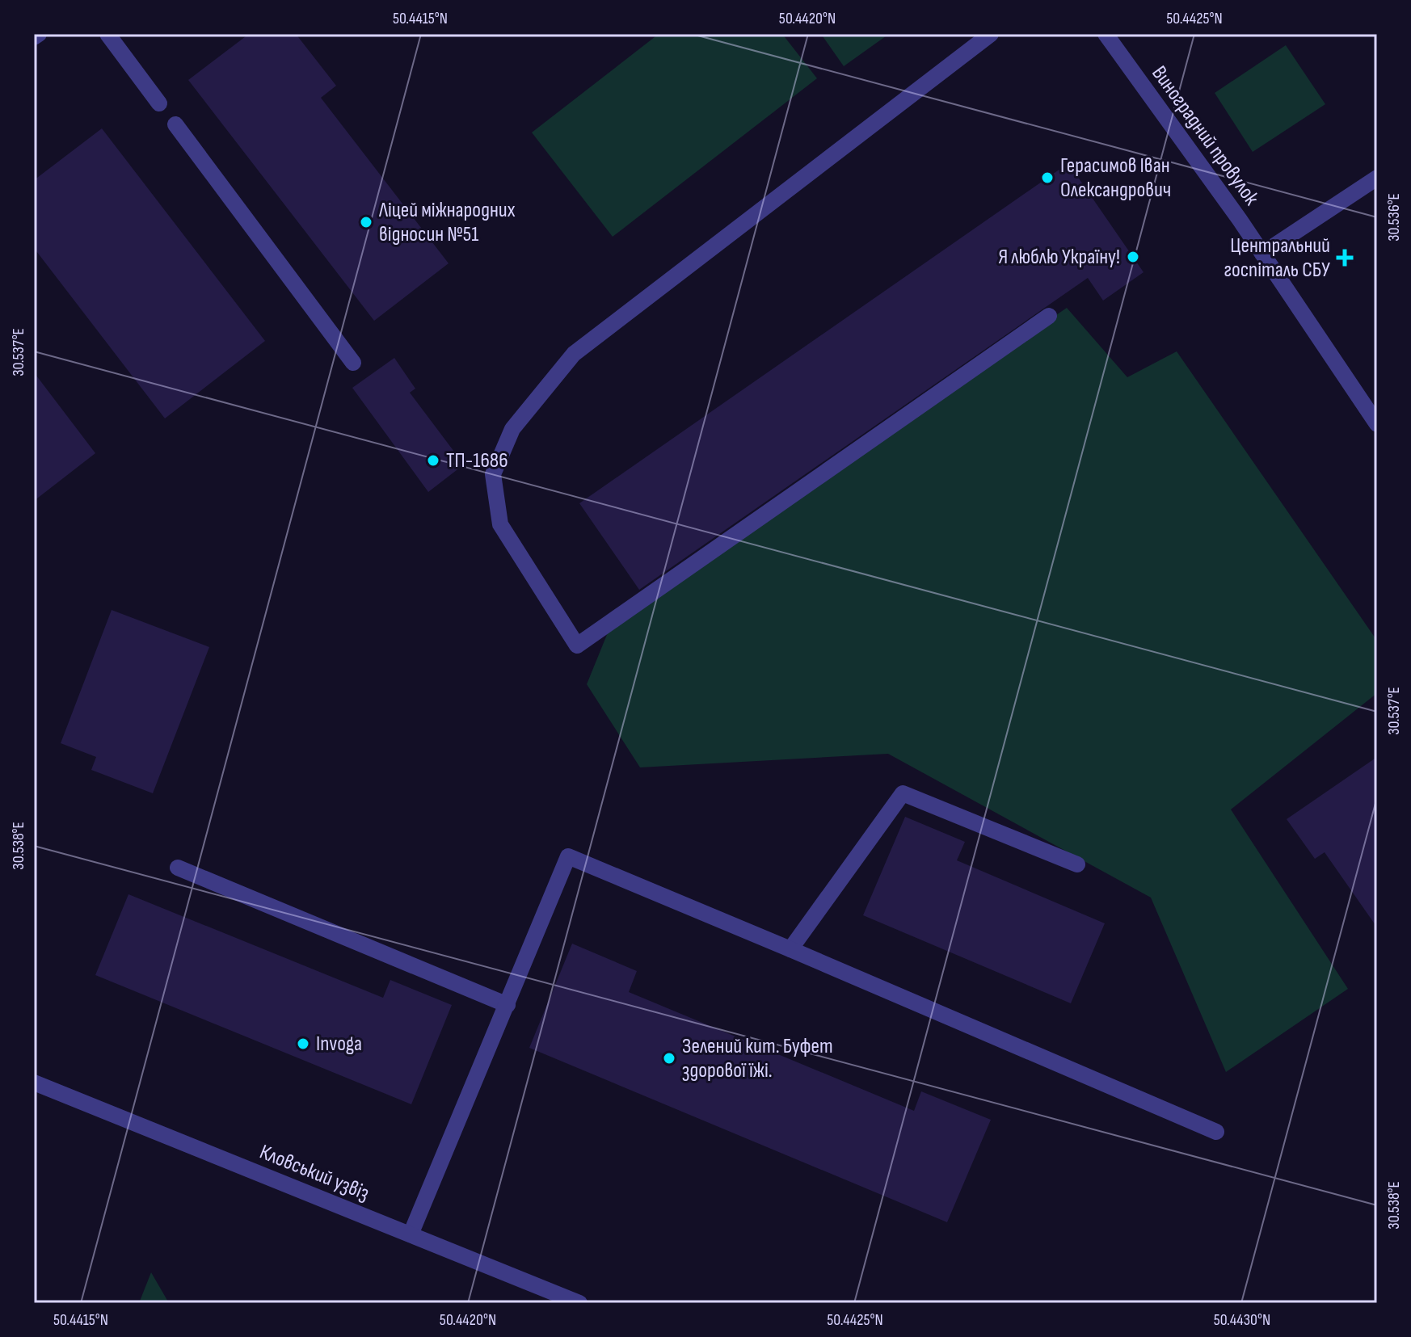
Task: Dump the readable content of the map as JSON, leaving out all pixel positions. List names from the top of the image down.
{
  "streets": {
    "street": ["Виноградний провулок", "Кловський узвіз"]
  },
  "places": {
    "other": [
      "Герасимов Іван Олександрович",
      "Ліцей міжнародних відносин №51",
      "Я люблю Україну!",
      "ТП-1686",
      "Invoga",
      "Зелений кит. Буфет здорової їжі."
    ],
    "health": ["Центральний госпіталь СБУ"]
  },
  "coordinates": [
    "50.4415°N",
    "50.4420°N",
    "50.4425°N",
    "30.536°E",
    "30.537°E",
    "30.538°E",
    "50.4430°N"
  ]
}
